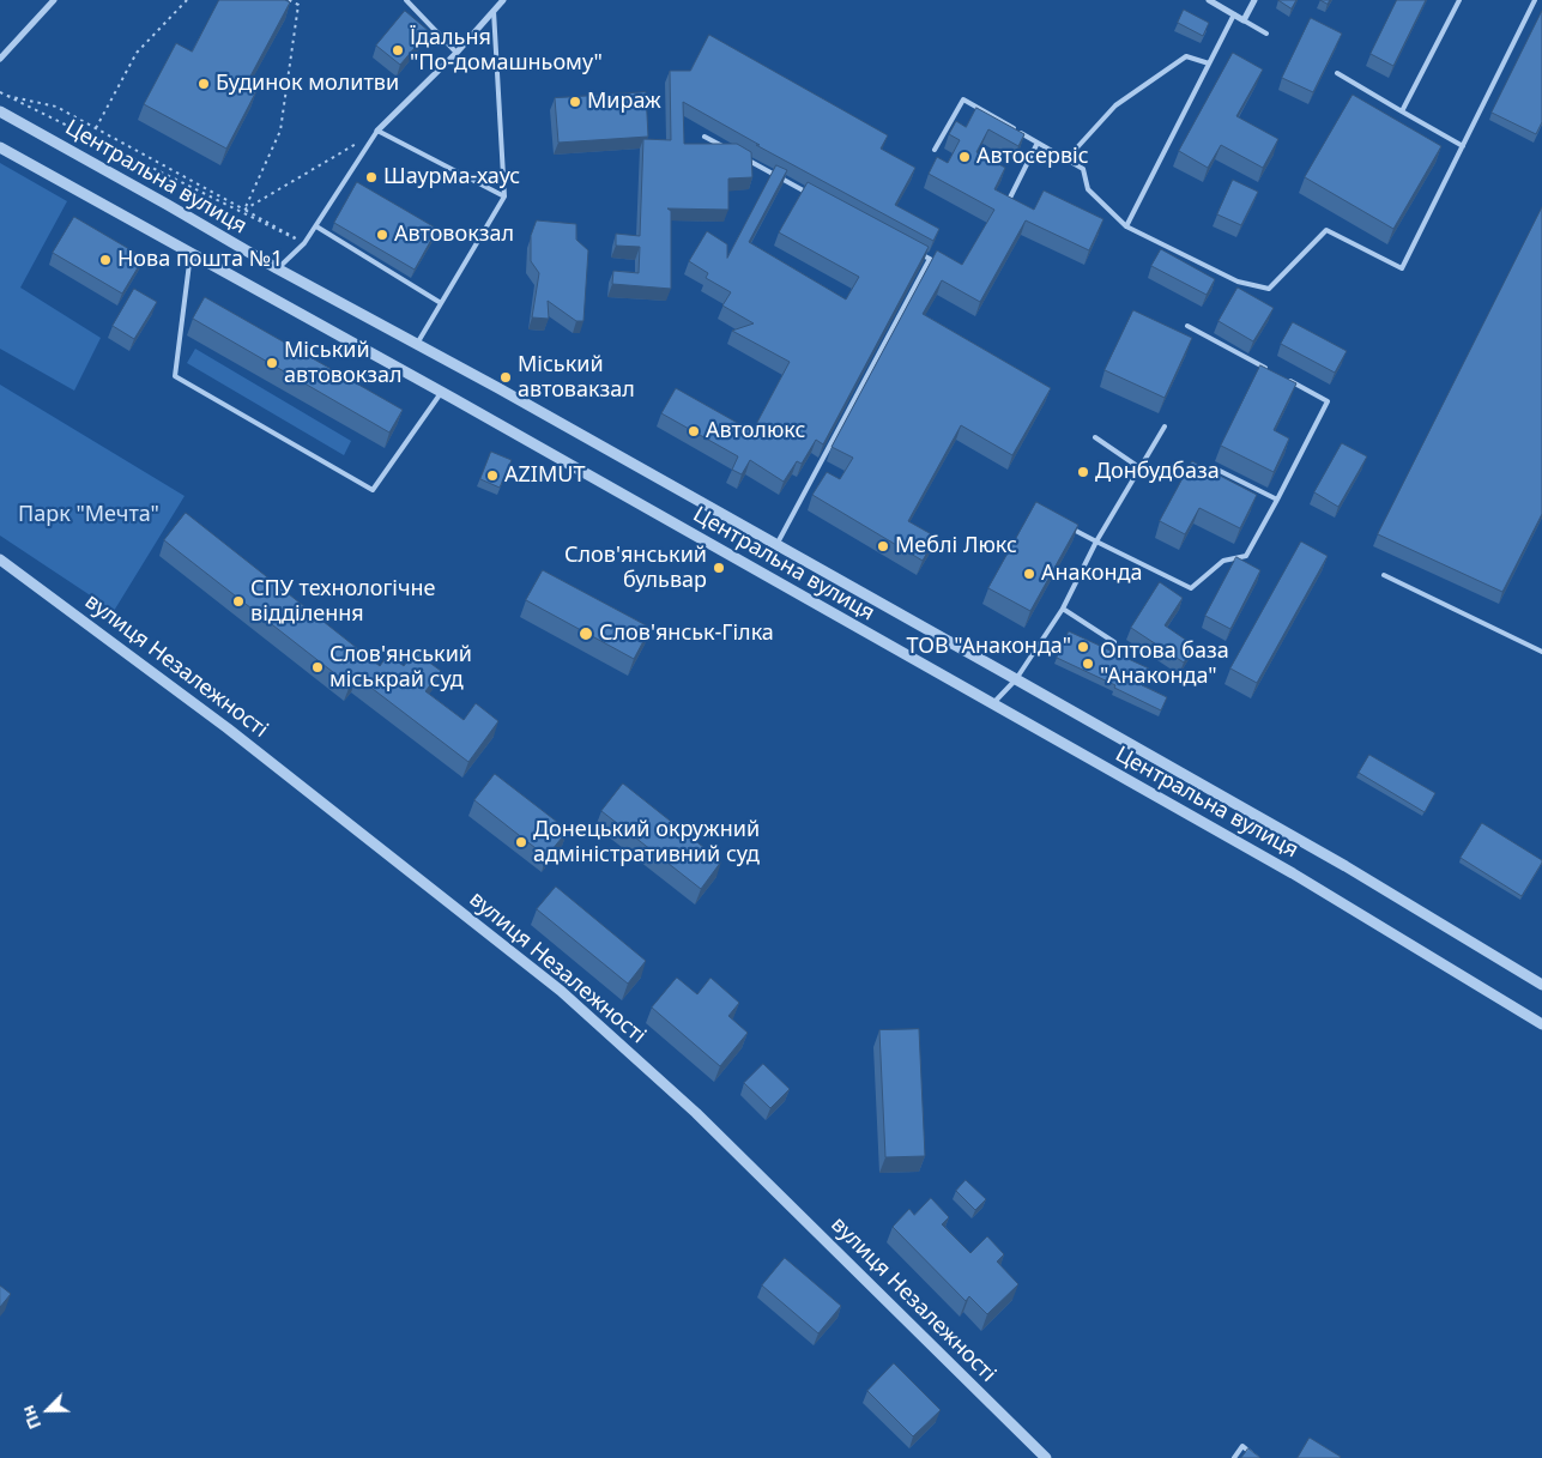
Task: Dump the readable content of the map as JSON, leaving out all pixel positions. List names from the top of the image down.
{
  "streets": {
    "street": ["Центральна вулиця", "вулиця Незалежності"]
  },
  "parks": ["Парк \"Мечта\""],
  "places": [
    "Їдальня \"По-домашньому\"",
    "Будинок молитви",
    "Мираж",
    "Автосервіс",
    "Шаурма-хаус",
    "Автовокзал",
    "Нова пошта №1",
    "Міський автовокзал",
    "Міський автовакзал",
    "Автолюкс",
    "Донбудбаза",
    "AZIMUT",
    "Меблі Люкс",
    "Слов'янський бульвар",
    "Анаконда",
    "СПУ технологічне відділення",
    "Слов'янськ-Гілка",
    "ТОВ \"Анаконда\"",
    "Оптова база \"Анаконда\"",
    "Слов'янський міськрай суд",
    "Донецький окружний адміністративний суд"
  ],
  "north": "bottom left"
}
